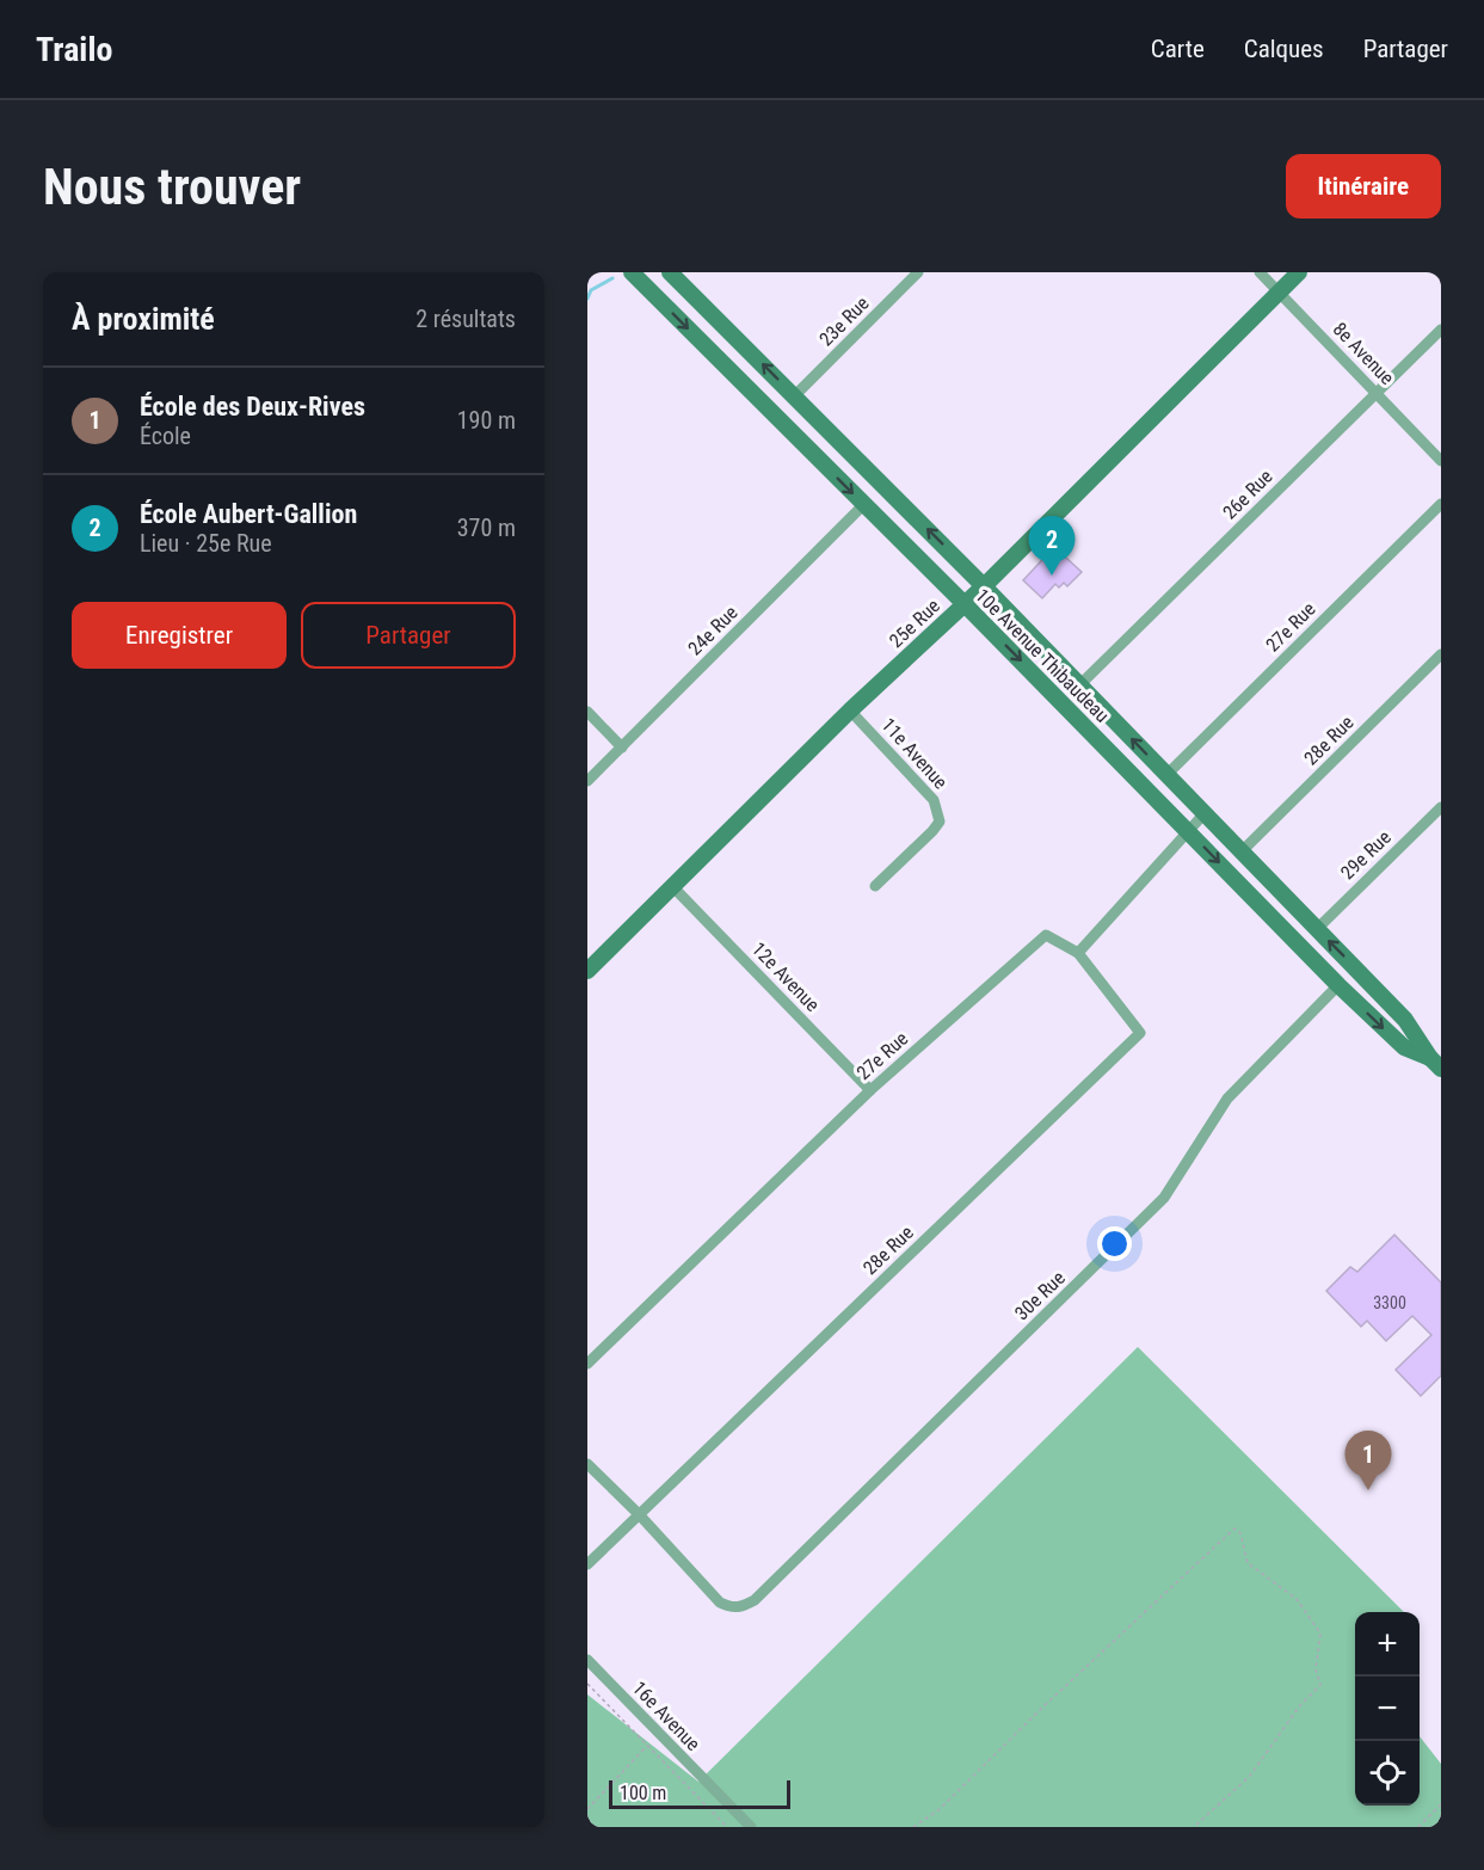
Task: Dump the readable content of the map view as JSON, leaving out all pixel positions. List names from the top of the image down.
{
  "streets": {
    "street": [
      "23e Rue",
      "8e Avenue",
      "26e Rue",
      "25e Rue",
      "27e Rue",
      "24e Rue",
      "10e Avenue Thibaudeau",
      "28e Rue",
      "11e Avenue",
      "29e Rue",
      "12e Avenue",
      "30e Rue",
      "16e Avenue"
    ]
  },
  "crossings": [
    ["23e Rue", "10e Avenue Thibaudeau"],
    ["8e Avenue", "26e Rue"],
    ["8e Avenue", "25e Rue"],
    ["26e Rue", "10e Avenue Thibaudeau"],
    ["25e Rue", "10e Avenue Thibaudeau"],
    ["25e Rue", "11e Avenue"],
    ["25e Rue", "12e Avenue"],
    ["27e Rue", "10e Avenue Thibaudeau"],
    ["27e Rue", "28e Rue"],
    ["27e Rue", "12e Avenue"],
    ["24e Rue", "10e Avenue Thibaudeau"],
    ["10e Avenue Thibaudeau", "28e Rue"],
    ["10e Avenue Thibaudeau", "29e Rue"],
    ["10e Avenue Thibaudeau", "30e Rue"],
    ["28e Rue", "30e Rue"]
  ],
  "house_numbers": ["3300"],
  "scale_bar": "100 m",
  "page": {
    "header": "Trailo",
    "nav": ["Carte", "Calques", "Partager"],
    "buttons": [
      "Itinéraire",
      ["Enregistrer", "Partager"]
    ],
    "title": "Nous trouver",
    "heading": ["À proximité", "2 résultats"],
    "list": [
      {
        "mark": "1",
        "name": "École des Deux-Rives",
        "note": "École",
        "value": "190 m"
      },
      {
        "mark": "2",
        "name": "École Aubert-Gallion",
        "note": "Lieu · 25e Rue",
        "value": "370 m"
      }
    ],
    "pins": ["2", "1"],
    "map_buttons": ["+", "−"],
    "scale": "100 m"
  }
}
